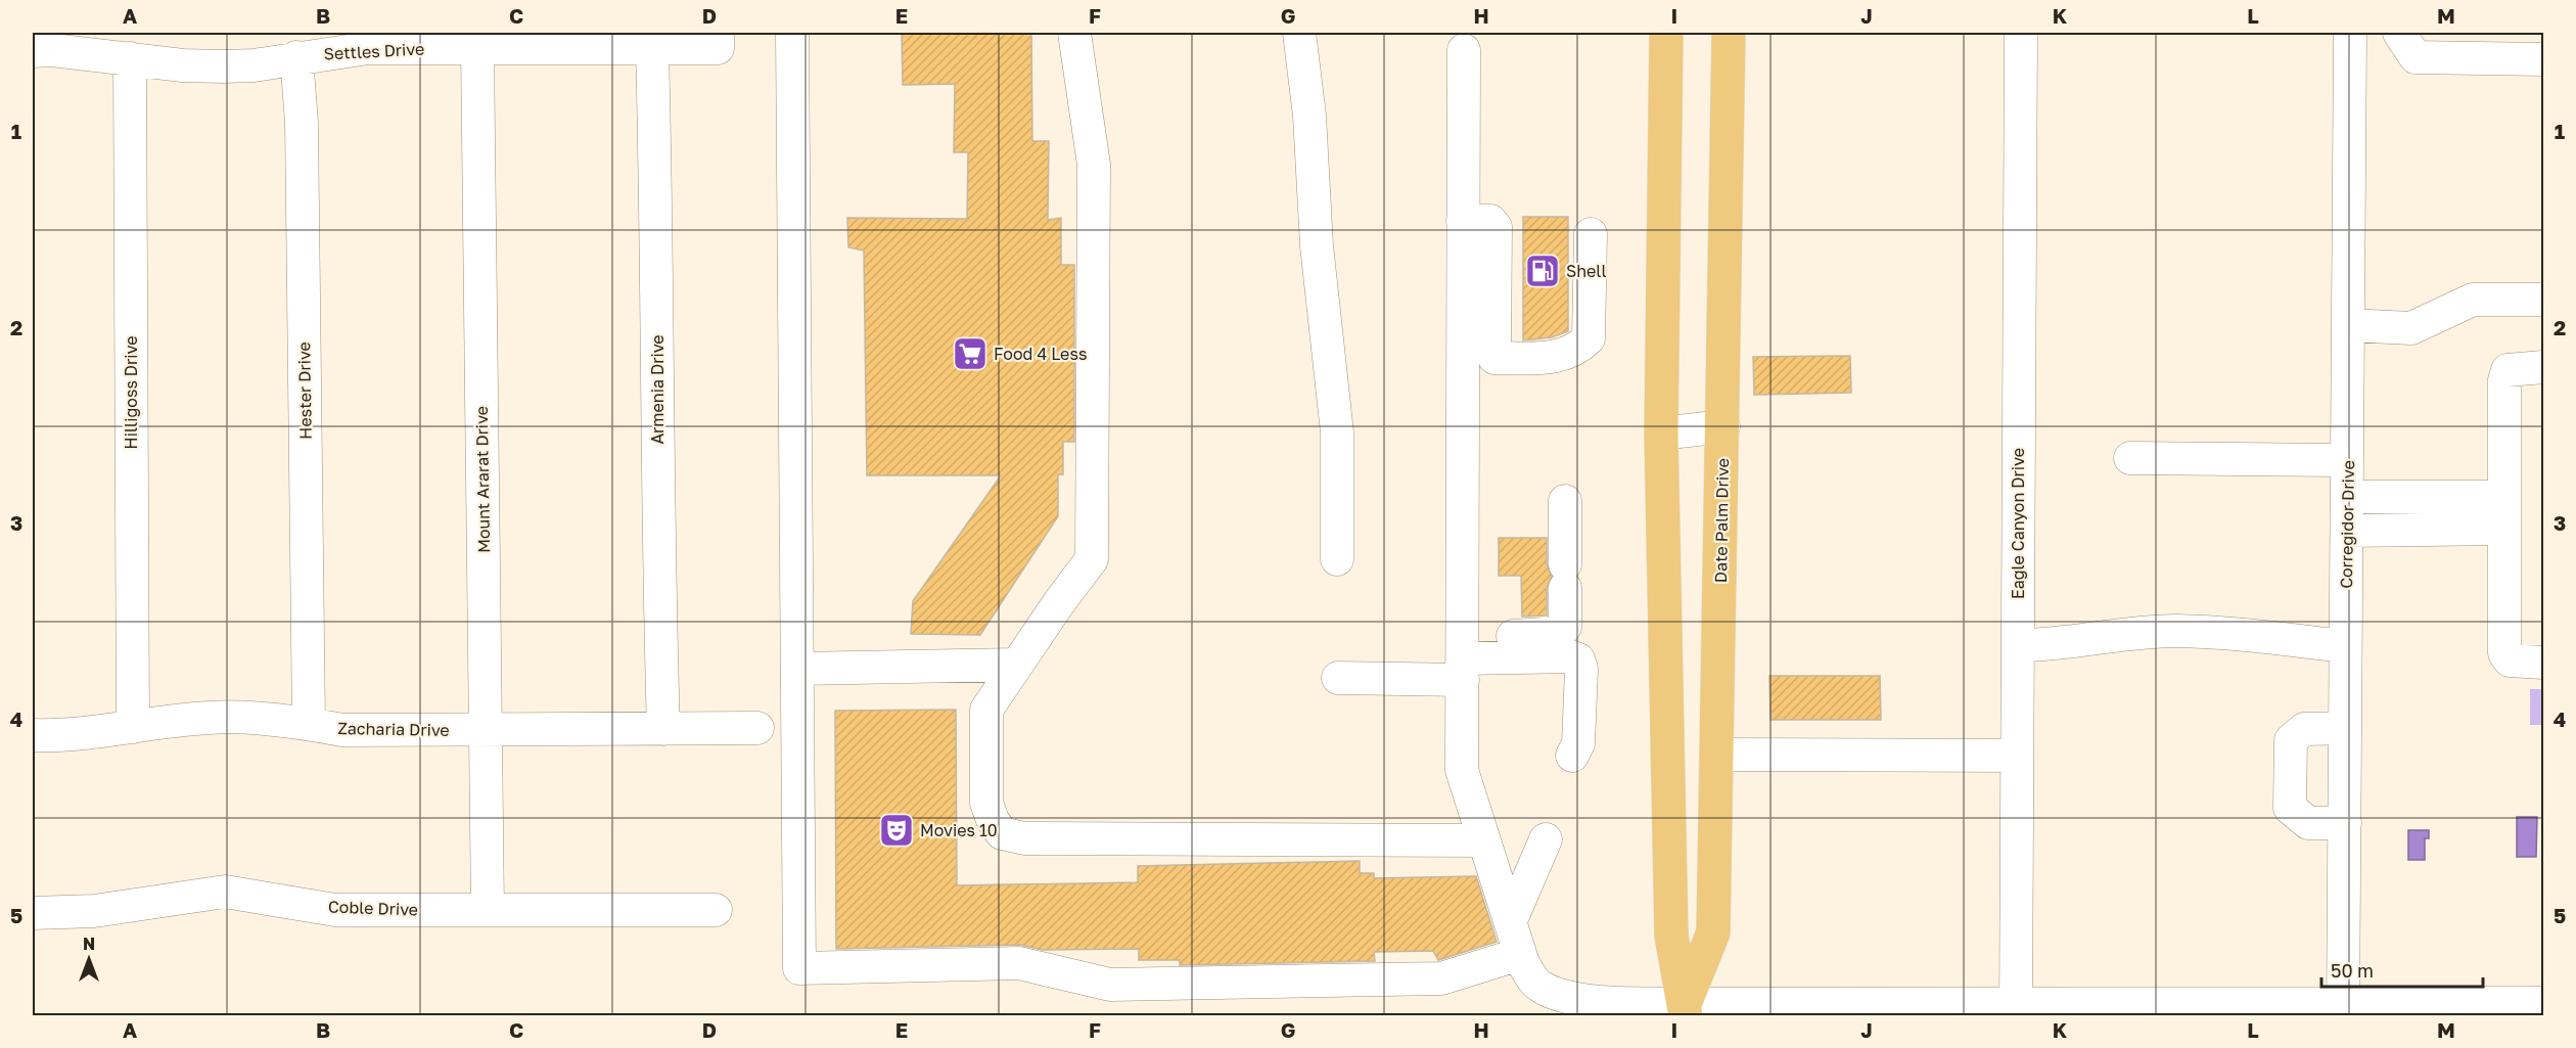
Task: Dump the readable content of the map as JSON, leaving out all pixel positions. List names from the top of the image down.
{
  "streets": {
    "main road": ["Date Palm Drive"],
    "street": [
      "Settles Drive",
      "Armenia Drive",
      "Hester Drive",
      "Hilligoss Drive",
      "Mount Ararat Drive",
      "Eagle Canyon Drive",
      "Corregidor Drive",
      "Zacharia Drive",
      "Coble Drive"
    ]
  },
  "crossings": [
    ["Settles Drive", "Armenia Drive"],
    ["Settles Drive", "Hester Drive"],
    ["Settles Drive", "Hilligoss Drive"],
    ["Settles Drive", "Mount Ararat Drive"],
    ["Armenia Drive", "Zacharia Drive"],
    ["Hester Drive", "Zacharia Drive"],
    ["Hilligoss Drive", "Zacharia Drive"],
    ["Mount Ararat Drive", "Zacharia Drive"],
    ["Mount Ararat Drive", "Coble Drive"]
  ],
  "places": {
    "fuel station": ["Shell"],
    "supermarket": ["Food 4 Less"],
    "theatre": ["Movies 10"]
  },
  "scale_bar": "50 m",
  "north": "top",
  "grid": {
    "columns": [
      "A",
      "B",
      "C",
      "D",
      "E",
      "F",
      "G",
      "H",
      "I",
      "J",
      "K",
      "L",
      "M"
    ],
    "rows": [
      "1",
      "2",
      "3",
      "4",
      "5"
    ]
  }
}
